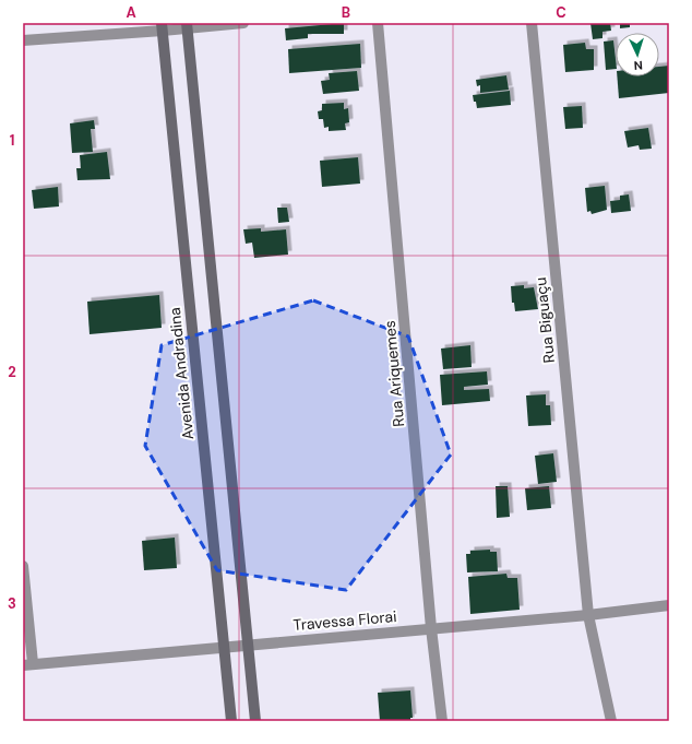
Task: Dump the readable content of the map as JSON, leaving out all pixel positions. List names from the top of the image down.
{
  "streets": {
    "main road": ["Avenida Andradina"],
    "street": ["Rua Biguaçu", "Rua Ariquemes", "Travessa Florai"]
  },
  "crossings": [
    ["Rua Biguaçu", "Travessa Florai"],
    ["Avenida Andradina", "Travessa Florai"],
    ["Rua Ariquemes", "Travessa Florai"]
  ],
  "north": "bottom",
  "grid": {
    "columns": ["A", "B", "C"],
    "rows": ["1", "2", "3"]
  }
}
